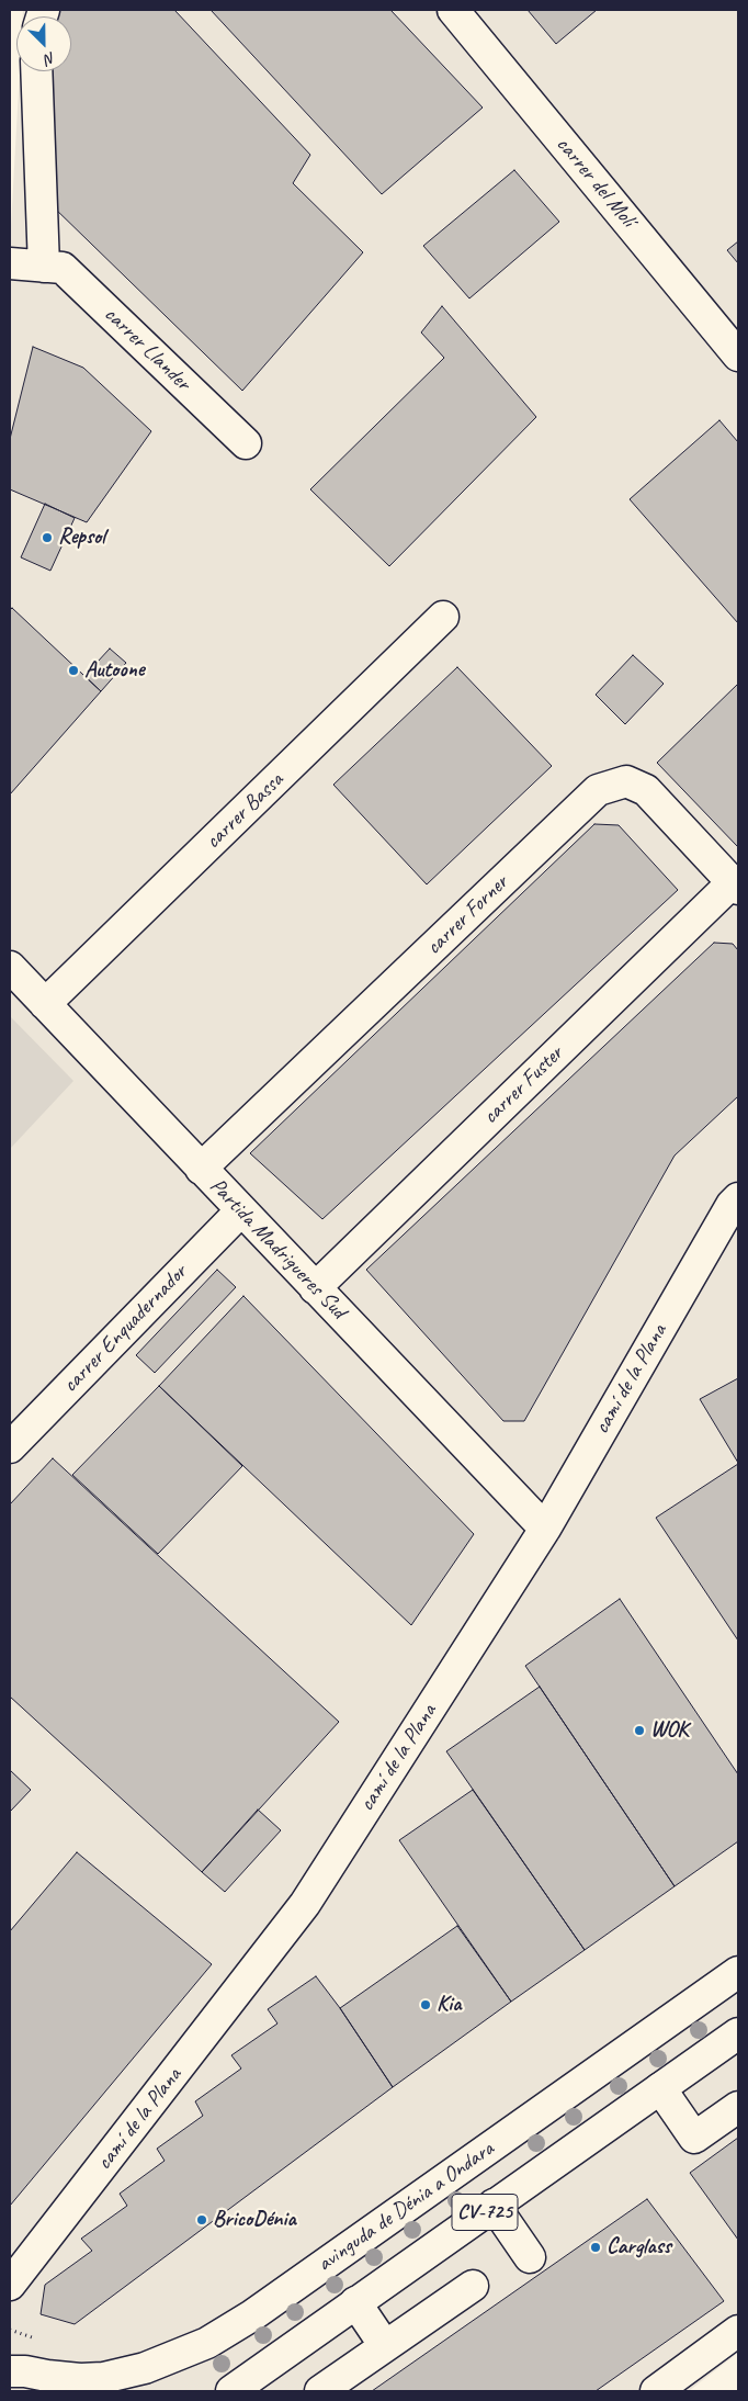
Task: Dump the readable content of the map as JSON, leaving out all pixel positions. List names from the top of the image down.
{
  "streets": {
    "street": [
      "carrer del Molí",
      "carrer Llander",
      "carrer Bassa",
      "carrer Forner",
      "carrer Fuster",
      "Partida Madrigueres Sud",
      "carrer Enquadernador",
      "camí de la Plana",
      "avinguda de Dénia a Ondara",
      "CV-725"
    ]
  },
  "crossings": [
    ["carrer Bassa", "Partida Madrigueres Sud"],
    ["carrer Forner", "carrer Fuster"],
    ["carrer Forner", "Partida Madrigueres Sud"],
    ["carrer Fuster", "Partida Madrigueres Sud"],
    ["Partida Madrigueres Sud", "carrer Enquadernador"],
    ["Partida Madrigueres Sud", "camí de la Plana"],
    ["avinguda de Dénia a Ondara", "CV-725"]
  ],
  "places": [
    "Repsol",
    "Autoone",
    "WOK",
    "Kia",
    "BricoDénia",
    "Carglass"
  ],
  "north": "bottom right"
}
